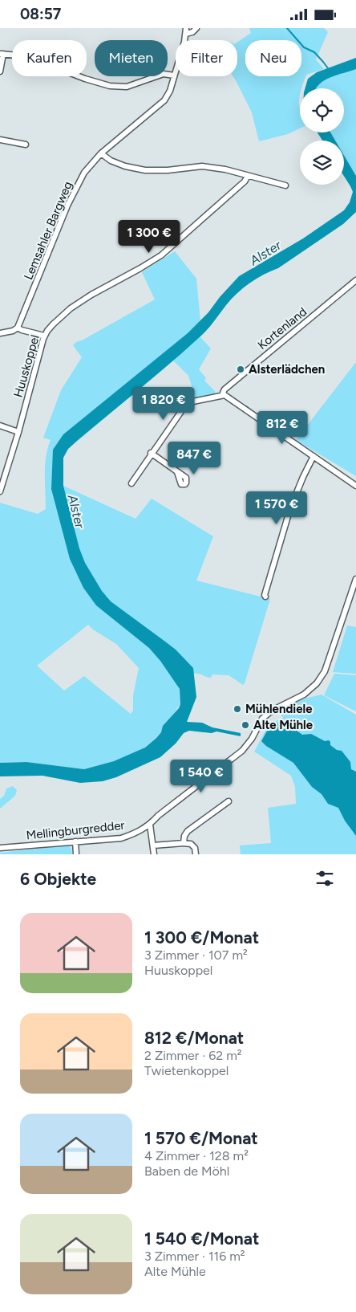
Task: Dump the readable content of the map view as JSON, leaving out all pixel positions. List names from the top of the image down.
{
  "streets": {
    "street": [
      "Lemsahler Bargweg",
      "Kortenland",
      "Huuskoppel",
      "Mellingburgredder"
    ]
  },
  "water": ["Alster"],
  "places": ["Alsterlädchen", "Mühlendiele", "Alte Mühle"],
  "page": {
    "status": "08:57",
    "chip": [
      "Kaufen",
      "Mieten",
      "Filter",
      "Neu"
    ],
    "price": [
      "1 300 €",
      "1 820 €",
      "812 €",
      "847 €",
      "1 570 €",
      "1 540 €"
    ],
    "heading": "6 Objekte",
    "list": [
      {
        "name": "1 300 €/Monat",
        "note": "3 Zimmer · 107 m² · Huuskoppel"
      },
      {
        "name": "812 €/Monat",
        "note": "2 Zimmer · 62 m² · Twietenkoppel"
      },
      {
        "name": "1 570 €/Monat",
        "note": "4 Zimmer · 128 m² · Baben de Möhl"
      },
      {
        "name": "1 540 €/Monat",
        "note": "3 Zimmer · 116 m² · Alte Mühle"
      }
    ]
  }
}
